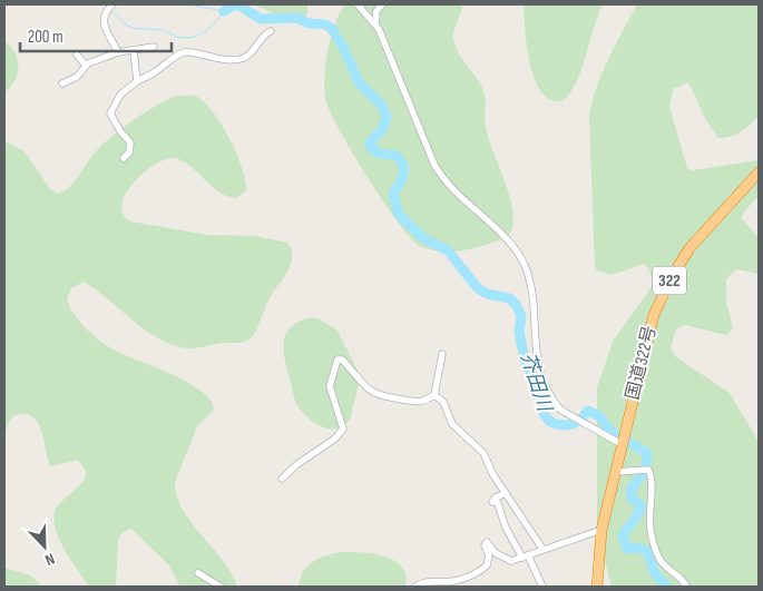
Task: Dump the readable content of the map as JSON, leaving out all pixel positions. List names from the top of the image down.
{
  "streets": {
    "highway": ["322", "国道322号"]
  },
  "water": ["芥田川"],
  "scale_bar": "200 m",
  "north": "bottom right"
}
